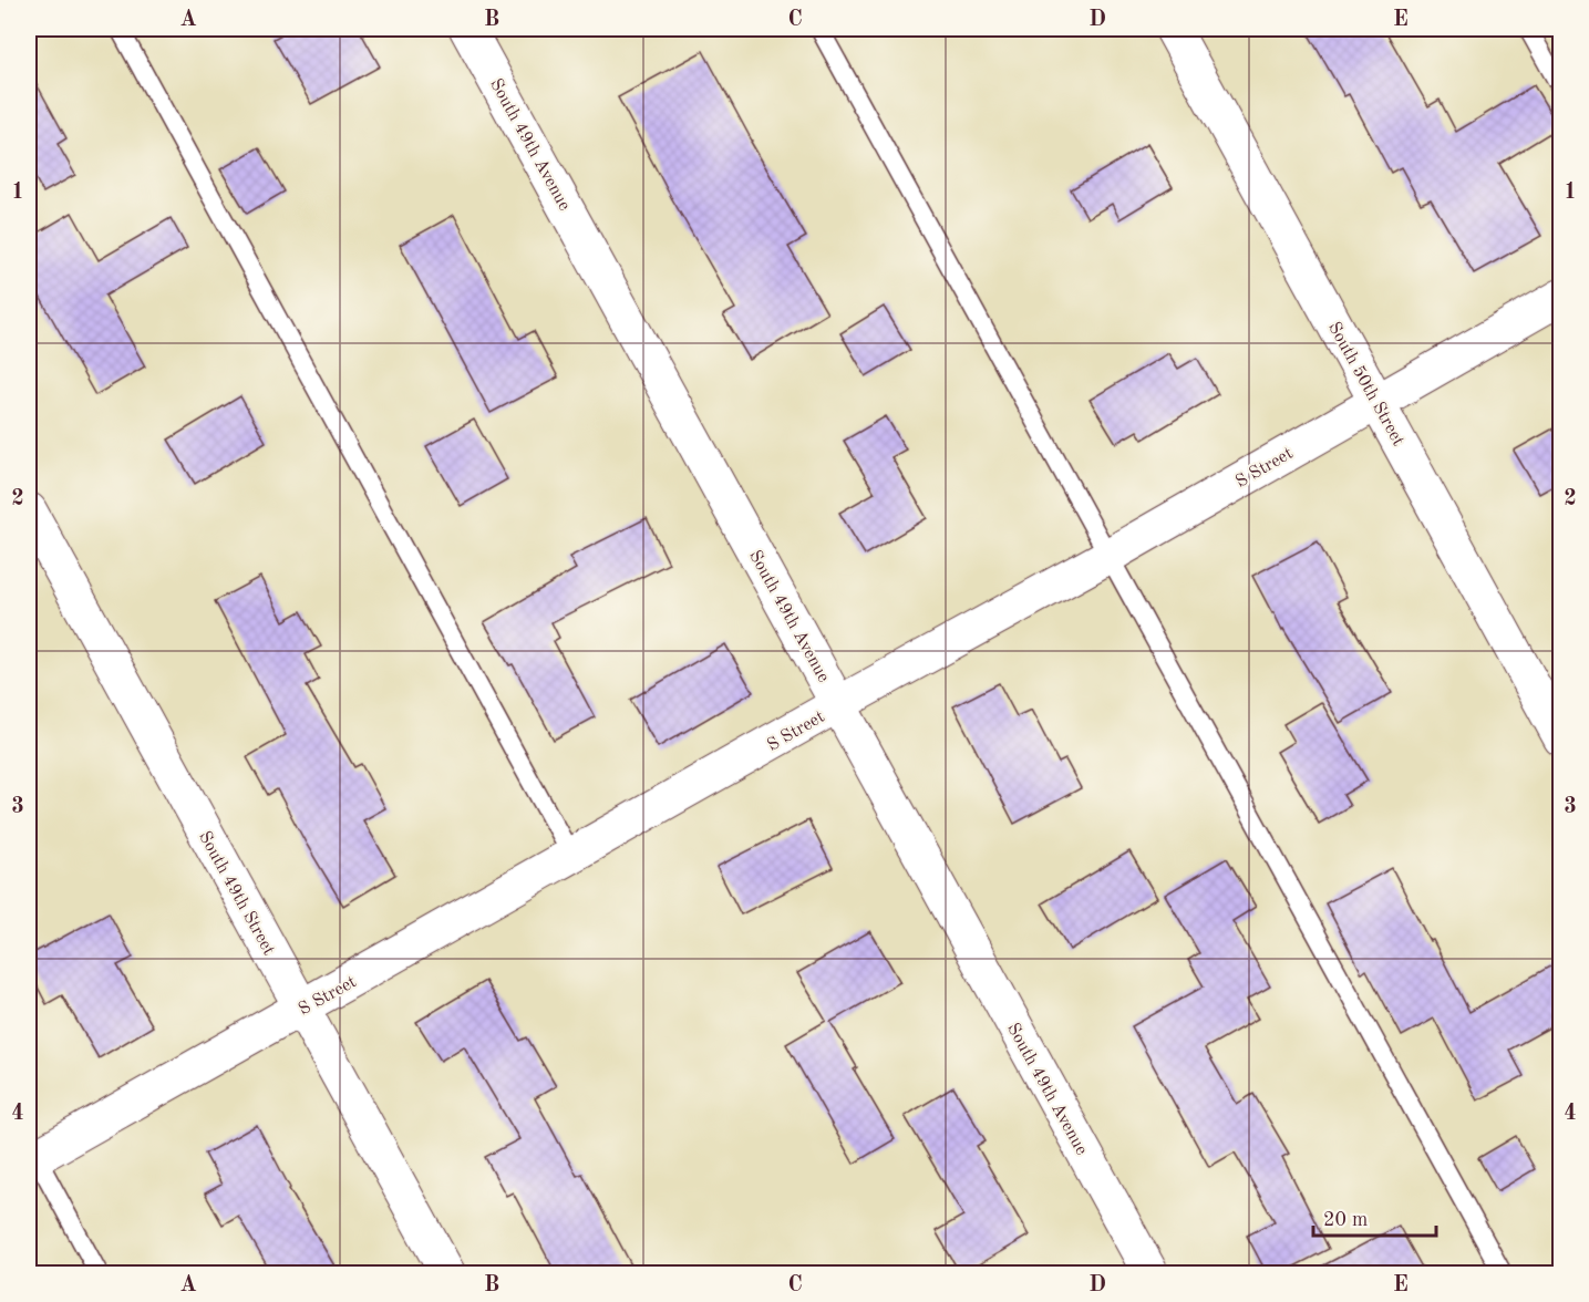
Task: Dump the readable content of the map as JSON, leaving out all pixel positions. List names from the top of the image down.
{
  "streets": {
    "street": [
      "South 49th Avenue",
      "South 50th Street",
      "S Street",
      "South 49th Street"
    ]
  },
  "crossings": [
    ["South 49th Avenue", "S Street"],
    ["South 50th Street", "S Street"],
    ["S Street", "South 49th Street"]
  ],
  "scale_bar": "20 m",
  "grid": {
    "columns": [
      "A",
      "B",
      "C",
      "D",
      "E"
    ],
    "rows": [
      "1",
      "2",
      "3",
      "4"
    ]
  }
}
